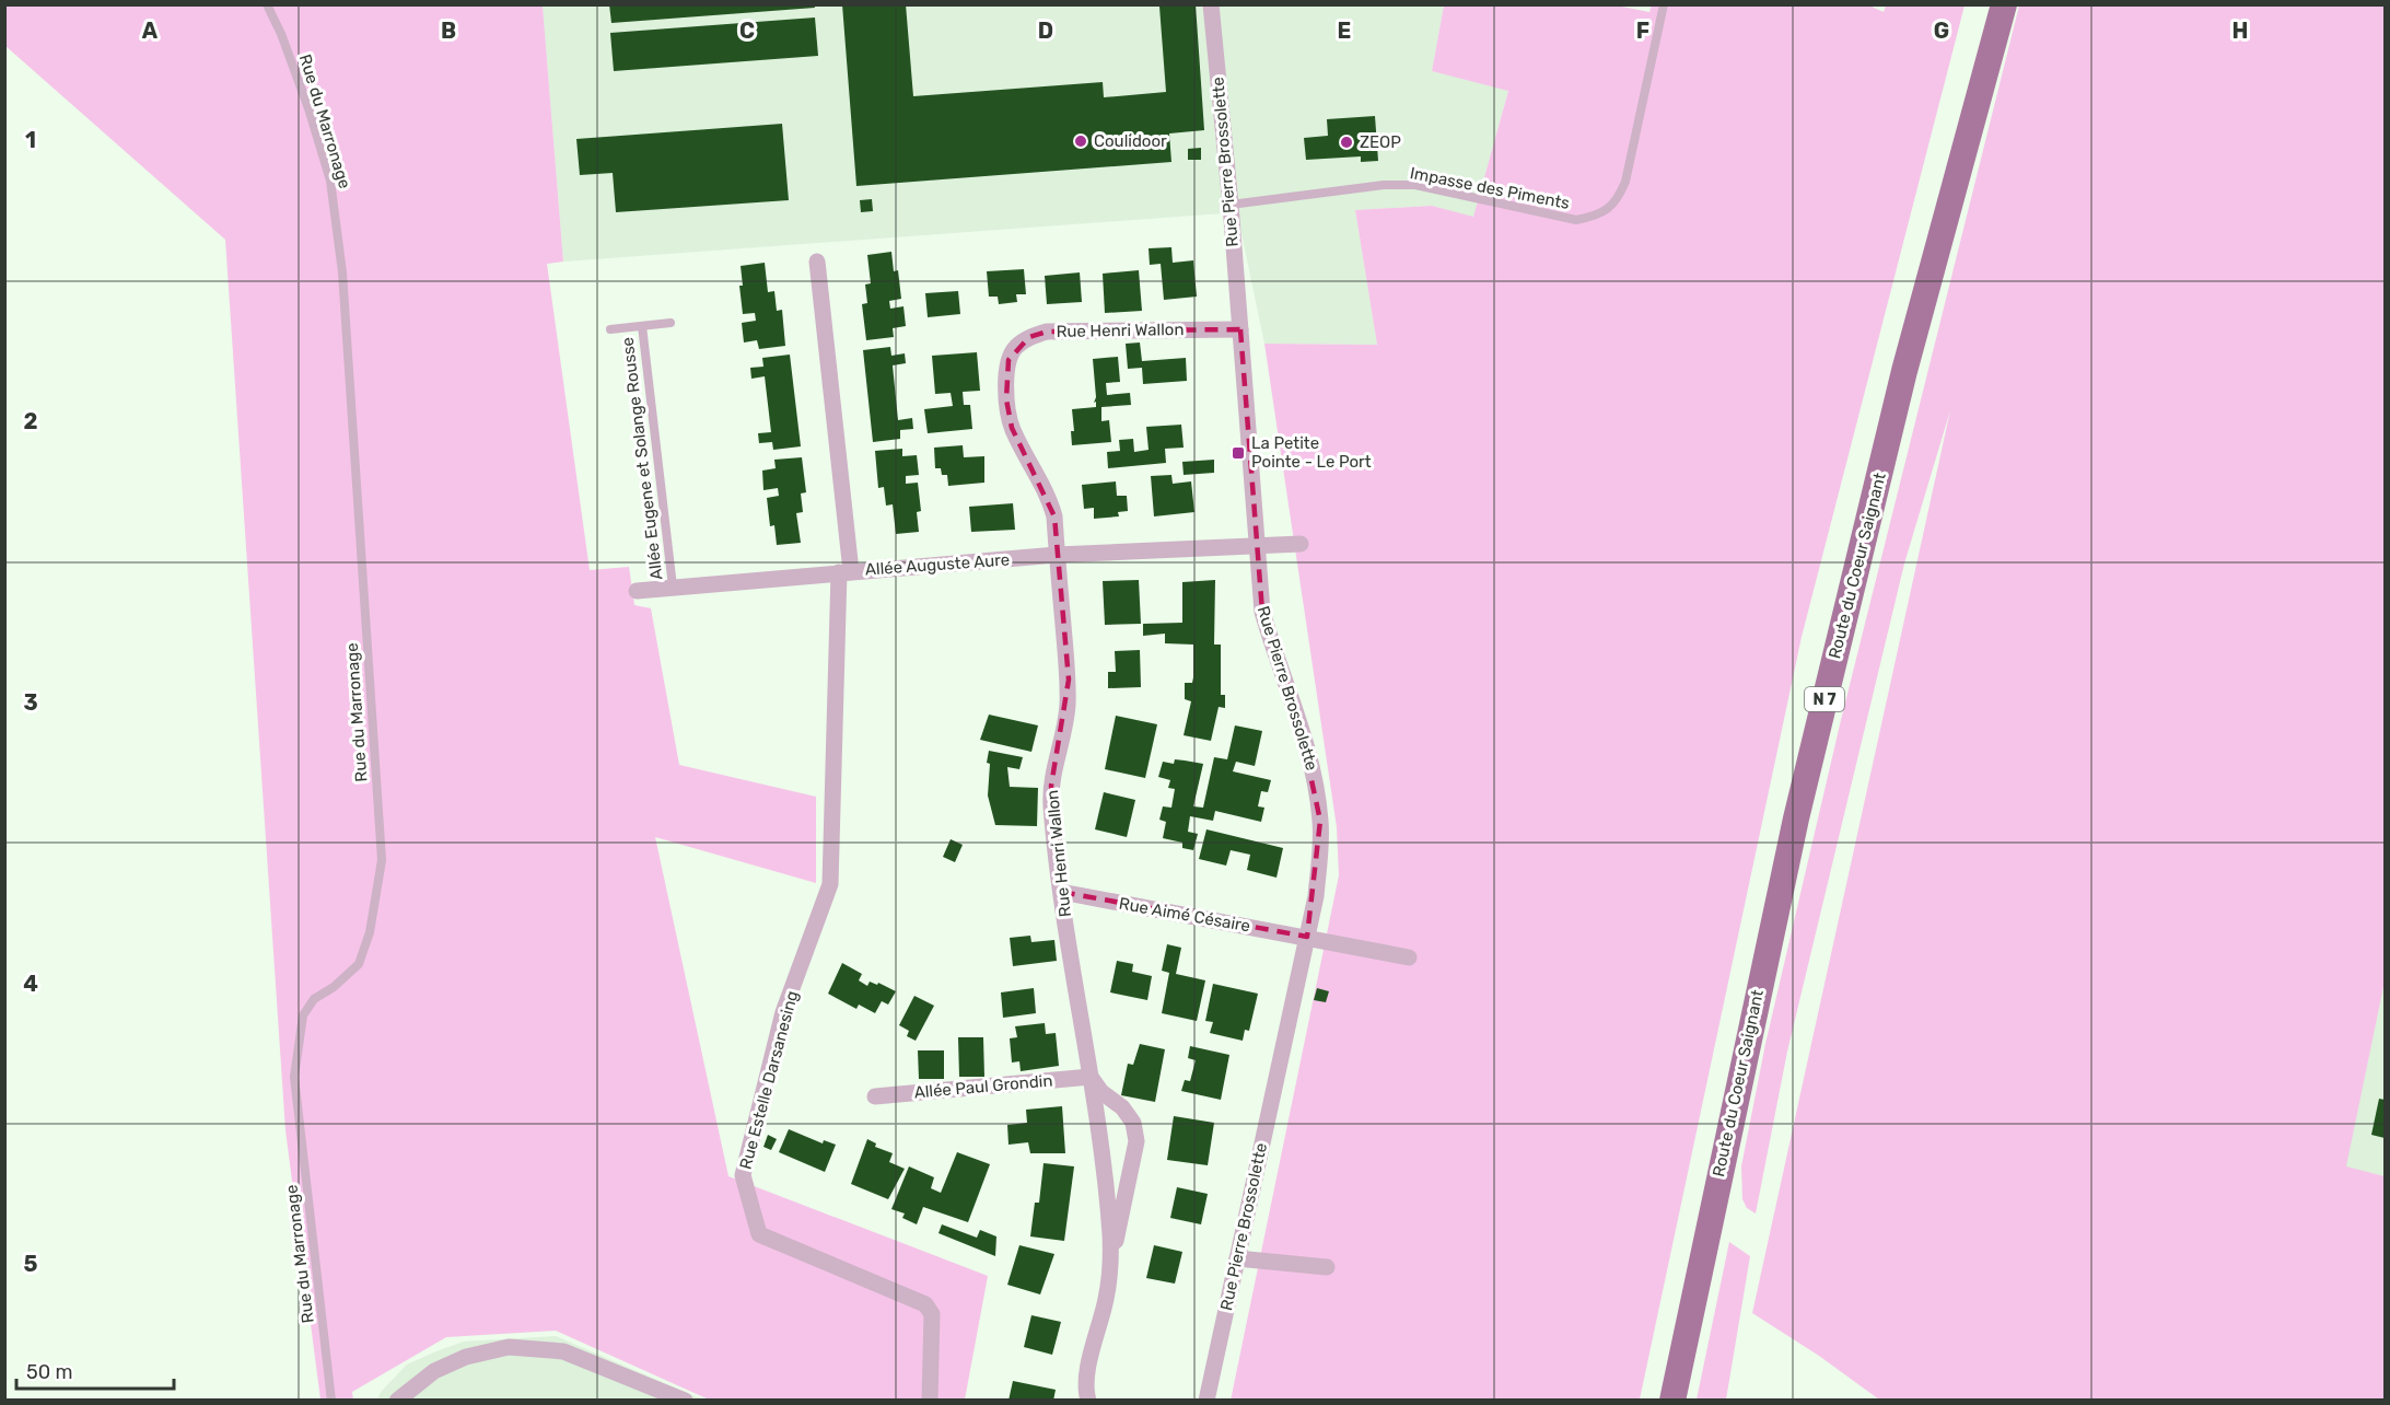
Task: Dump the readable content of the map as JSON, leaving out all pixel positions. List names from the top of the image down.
{
  "streets": {
    "main road": ["Route du Coeur Saignant", "N 7"],
    "street": [
      "Rue Pierre Brossolette",
      "Rue Henri Wallon",
      "Allée Auguste Aure",
      "Rue Aimé Césaire",
      "Rue Estelle Darsanesing",
      "Allée Paul Grondin"
    ],
    "lane": ["Rue du Marronage", "Impasse des Piments", "Allée Eugene et Solange Rousse"]
  },
  "crossings": [
    ["Rue Pierre Brossolette", "Impasse des Piments"],
    ["Rue Pierre Brossolette", "Rue Henri Wallon"],
    ["Rue Pierre Brossolette", "Allée Auguste Aure"],
    ["Rue Pierre Brossolette", "Rue Aimé Césaire"],
    ["Rue Henri Wallon", "Allée Auguste Aure"],
    ["Rue Henri Wallon", "Rue Aimé Césaire"],
    ["Rue Henri Wallon", "Allée Paul Grondin"],
    ["Allée Auguste Aure", "Rue Estelle Darsanesing"]
  ],
  "places": {
    "other": ["Coulidoor", "ZEOP"],
    "transit": ["La Petite Pointe - Le Port"]
  },
  "scale_bar": "50 m",
  "grid": {
    "columns": [
      "A",
      "B",
      "C",
      "D",
      "E",
      "F",
      "G",
      "H"
    ],
    "rows": [
      "1",
      "2",
      "3",
      "4",
      "5"
    ]
  }
}
